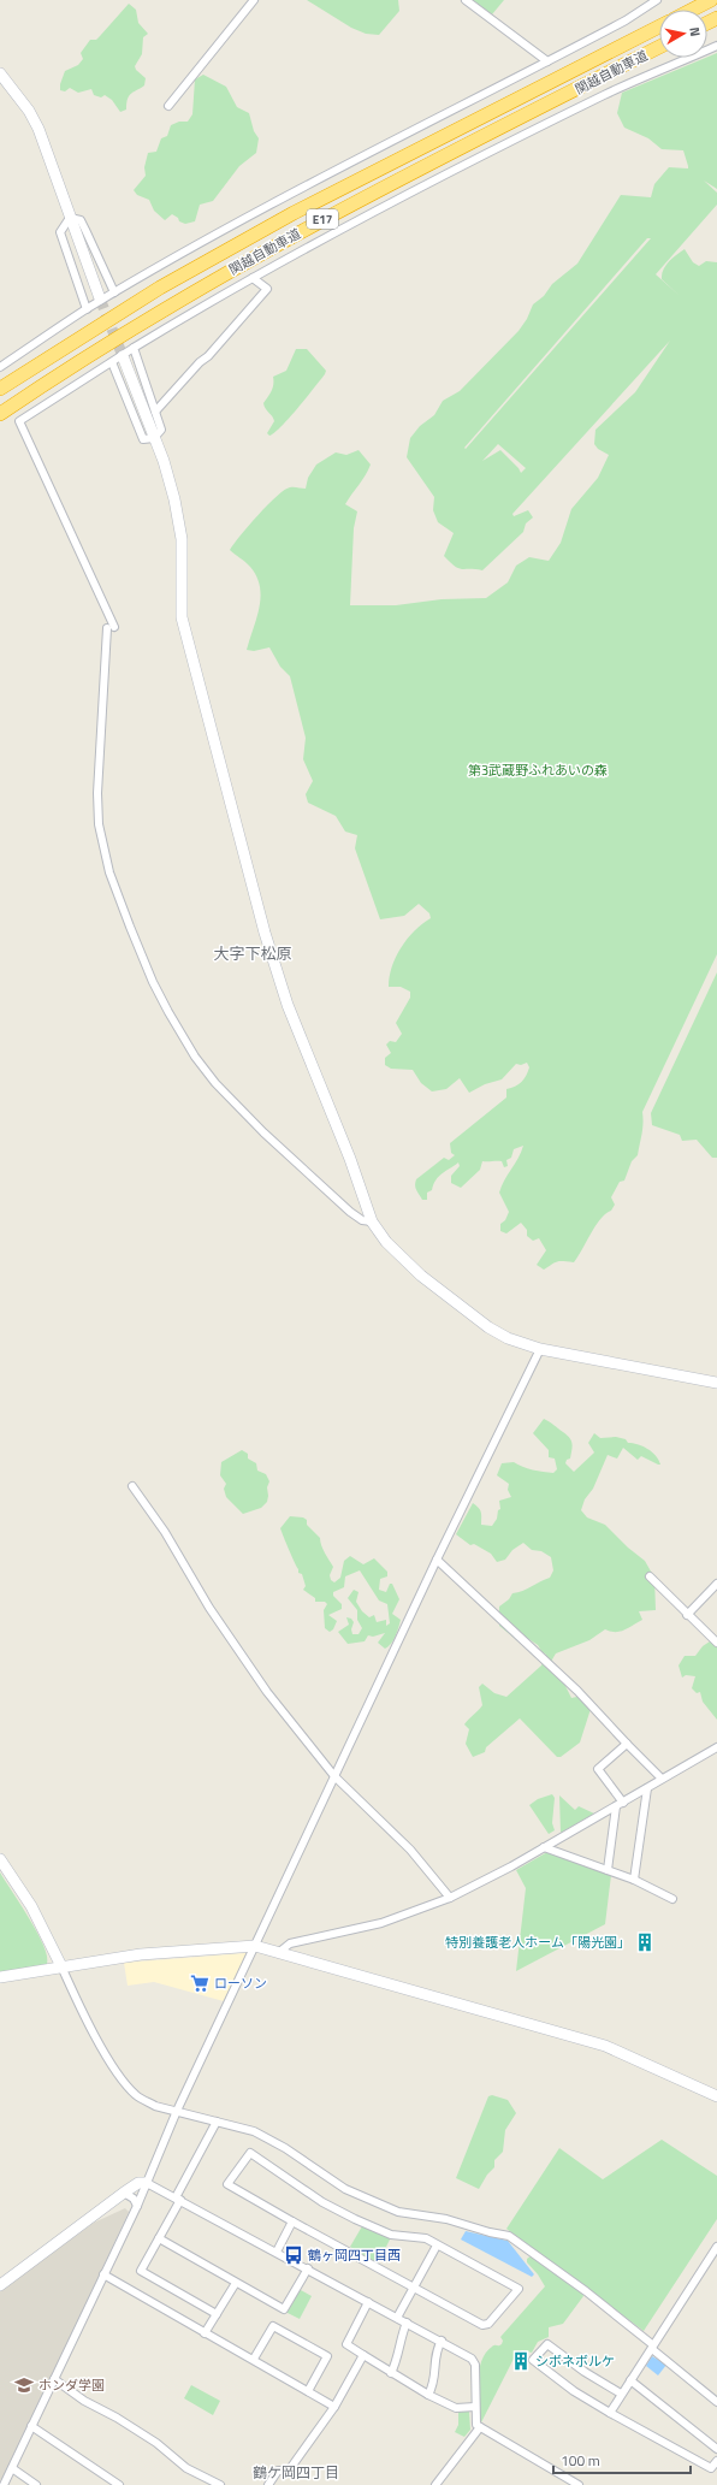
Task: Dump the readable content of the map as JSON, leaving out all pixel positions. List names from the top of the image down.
{
  "streets": {
    "highway": ["関越自動車道", "E17"]
  },
  "districts": ["大字下松原", "鶴ケ岡四丁目"],
  "parks": ["第3武蔵野ふれあいの森"],
  "places": {
    "building": ["特別養護老人ホーム「陽光園」", "シボネボルケ"],
    "supermarket": ["ローソン"],
    "bus stop": ["鶴ヶ岡四丁目西"],
    "school or university": ["ホンダ学園"]
  },
  "scale_bar": "100 m",
  "north": "right"
}
